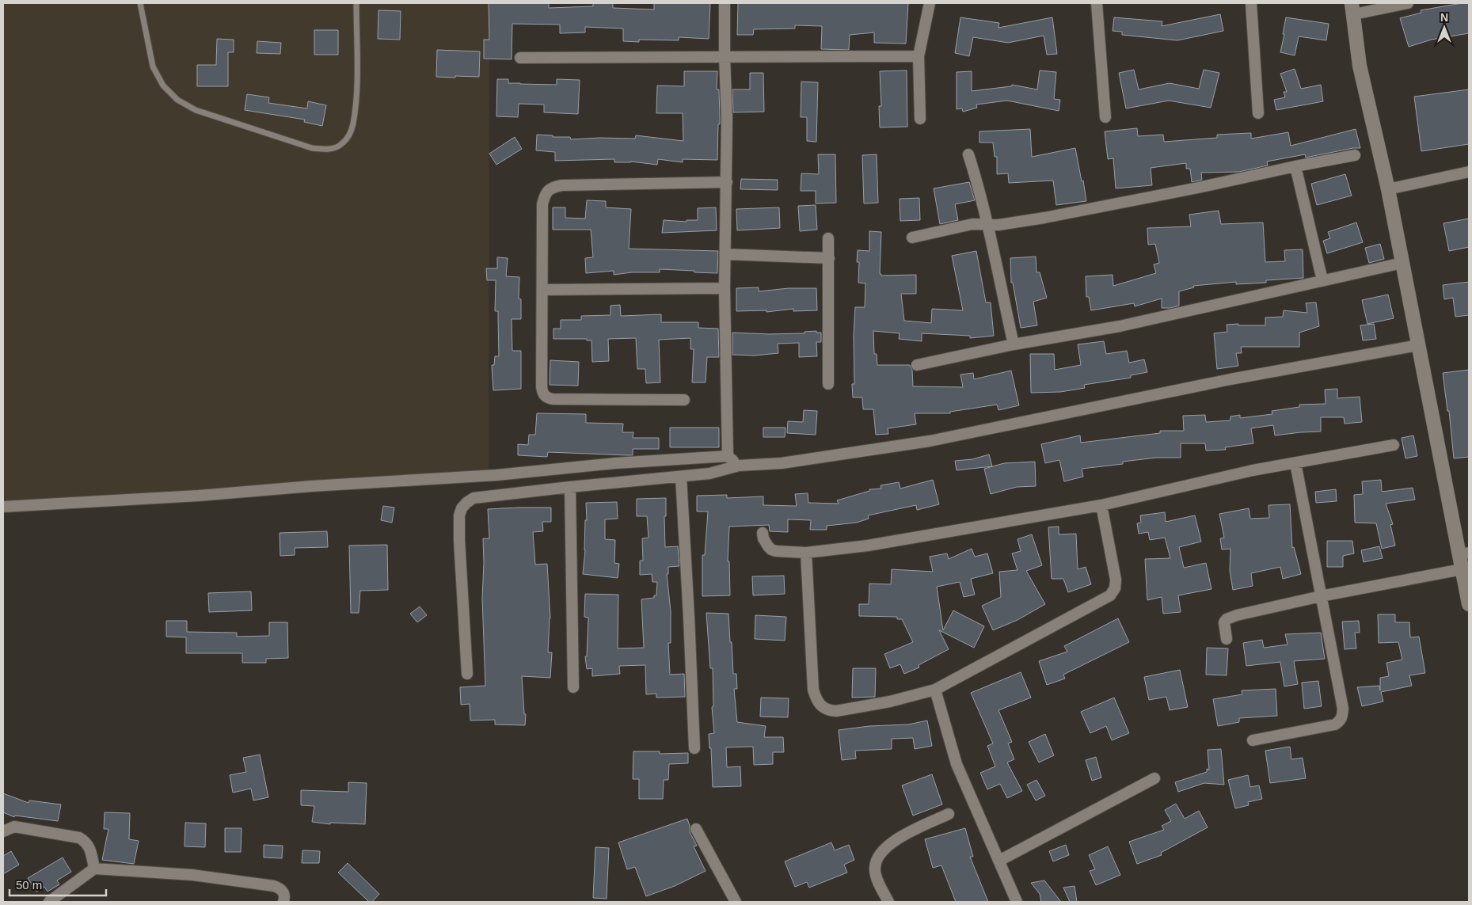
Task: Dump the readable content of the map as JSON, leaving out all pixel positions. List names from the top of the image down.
{
  "scale_bar": "50 m",
  "north": "top"
}
